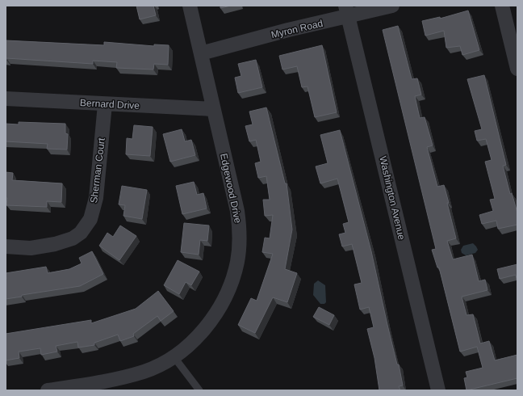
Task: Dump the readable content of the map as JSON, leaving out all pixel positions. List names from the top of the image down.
{
  "streets": {
    "street": [
      "Myron Road",
      "Bernard Drive",
      "Sherman Court",
      "Edgewood Drive",
      "Washington Avenue"
    ]
  },
  "crossings": [
    ["Myron Road", "Edgewood Drive"],
    ["Myron Road", "Washington Avenue"],
    ["Bernard Drive", "Sherman Court"],
    ["Bernard Drive", "Edgewood Drive"]
  ]
}
